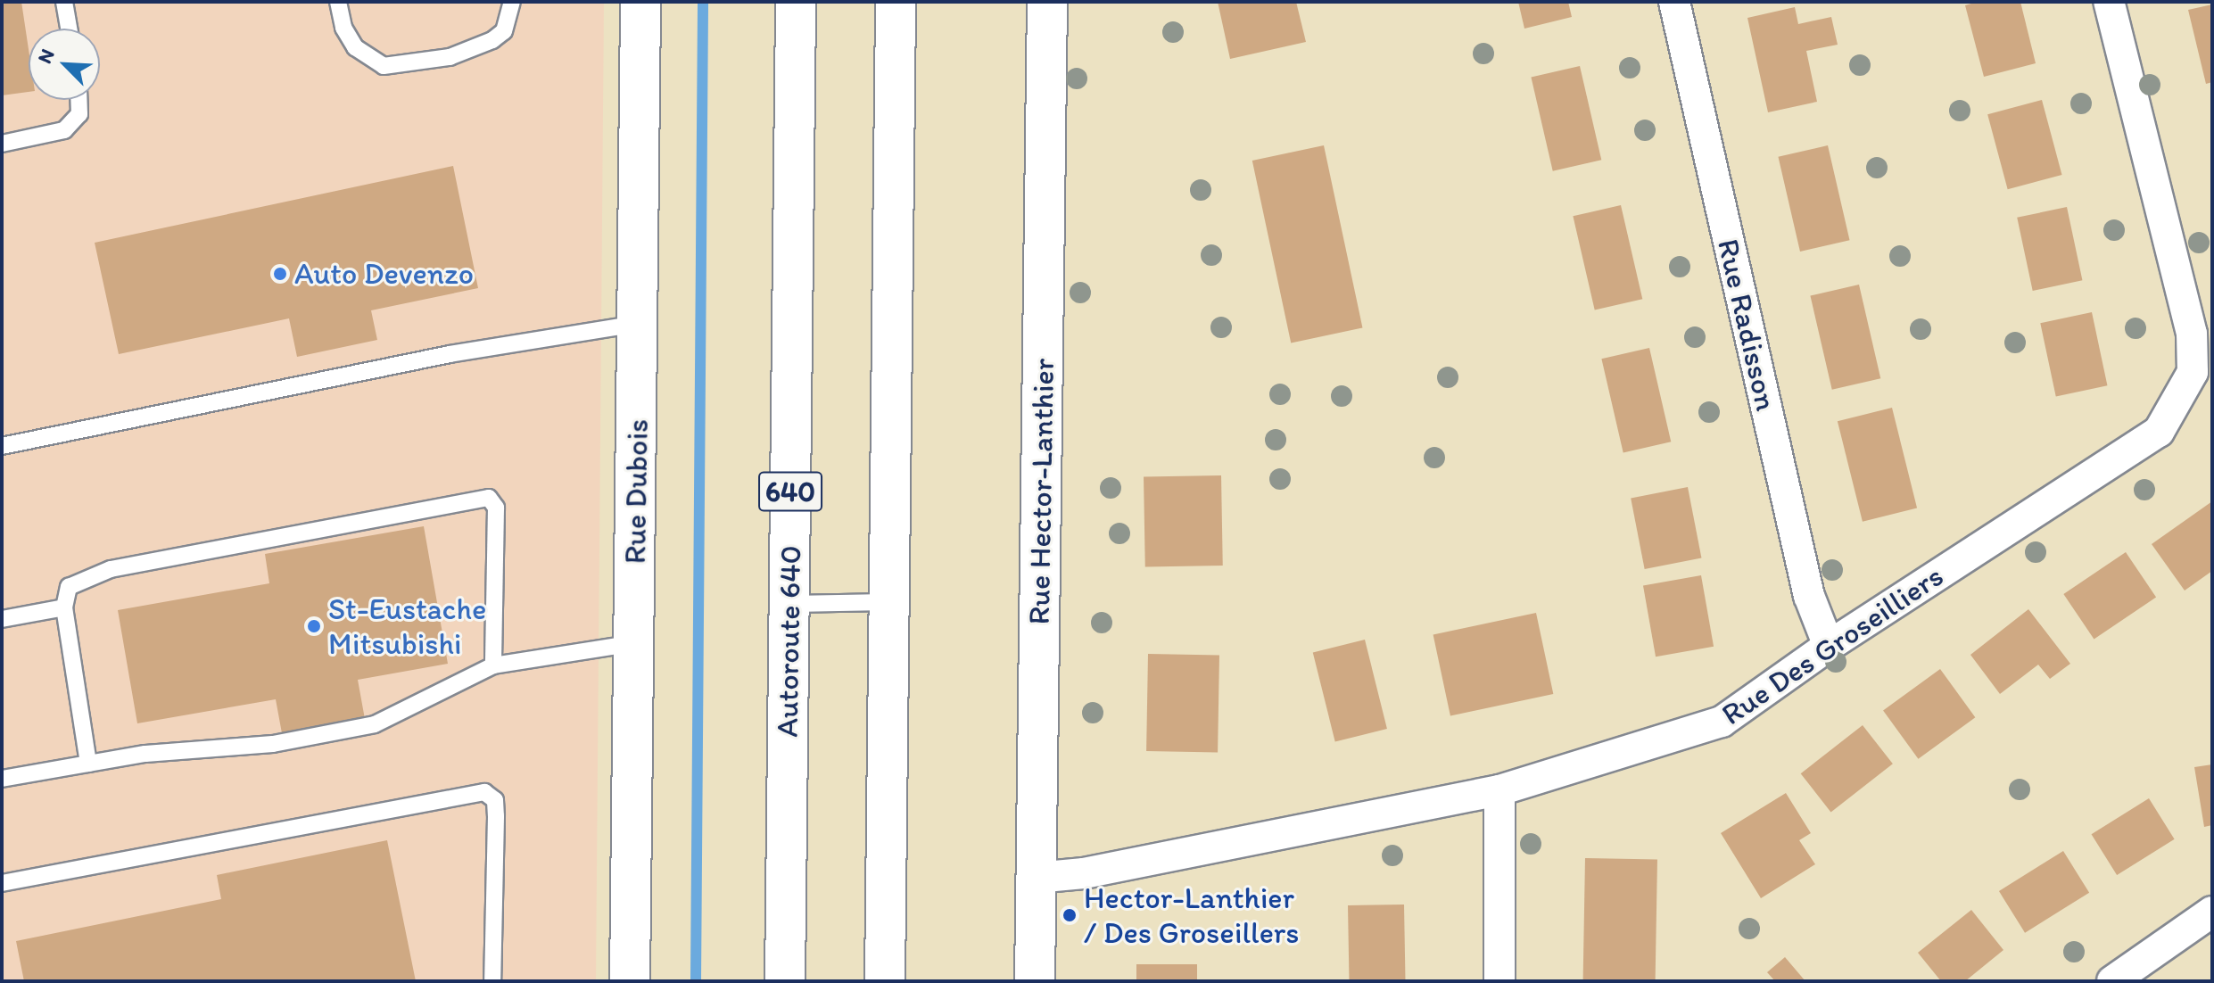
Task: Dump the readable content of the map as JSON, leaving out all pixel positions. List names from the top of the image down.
{
  "streets": {
    "main road": [
      "Rue Dubois",
      "640",
      "Rue Hector-Lanthier",
      "Autoroute 640"
    ],
    "street": ["Rue Radisson", "Rue Des Groseilliers"]
  },
  "crossings": [
    ["Rue Radisson", "Rue Des Groseilliers"],
    ["Rue Hector-Lanthier", "Rue Des Groseilliers"]
  ],
  "places": ["Auto Devenzo", "St-Eustache Mitsubishi", "Hector-Lanthier / Des Groseillers"],
  "north": "top left"
}
